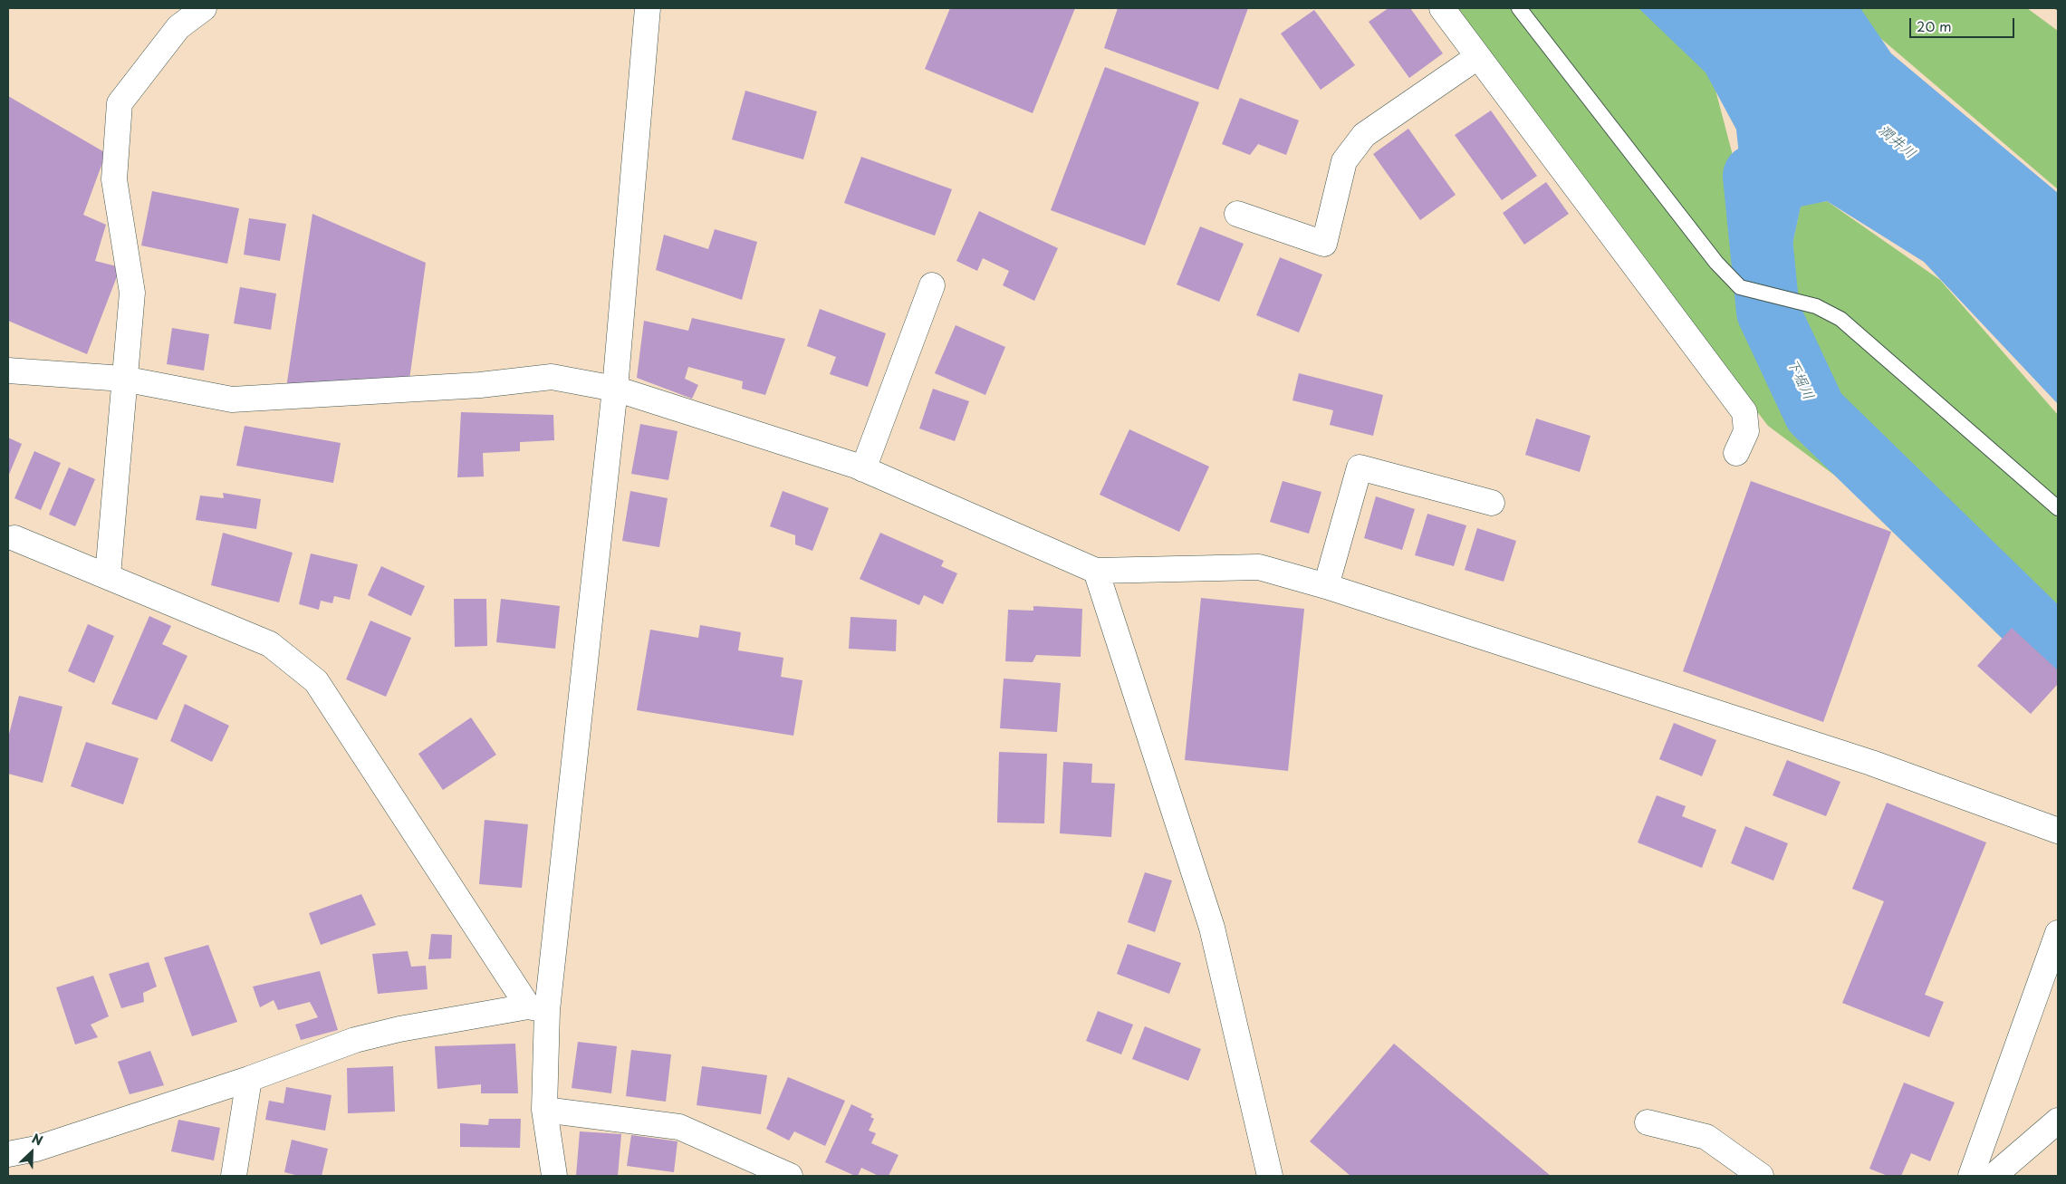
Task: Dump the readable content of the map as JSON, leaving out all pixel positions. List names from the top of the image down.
{
  "water": ["潤井川", "下堀川"],
  "scale_bar": "20 m",
  "north": "top right"
}
